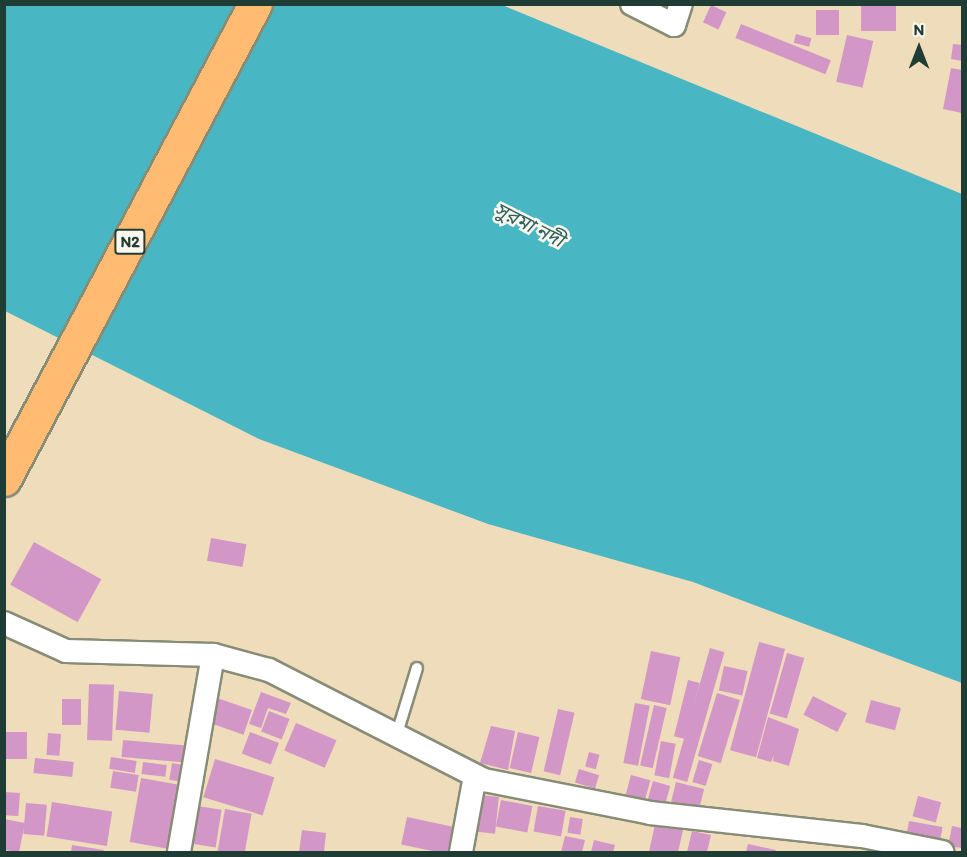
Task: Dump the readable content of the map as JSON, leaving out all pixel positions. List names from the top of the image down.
{
  "streets": {
    "highway": ["N2"]
  },
  "water": ["সুরমা নদী"],
  "north": "top"
}
